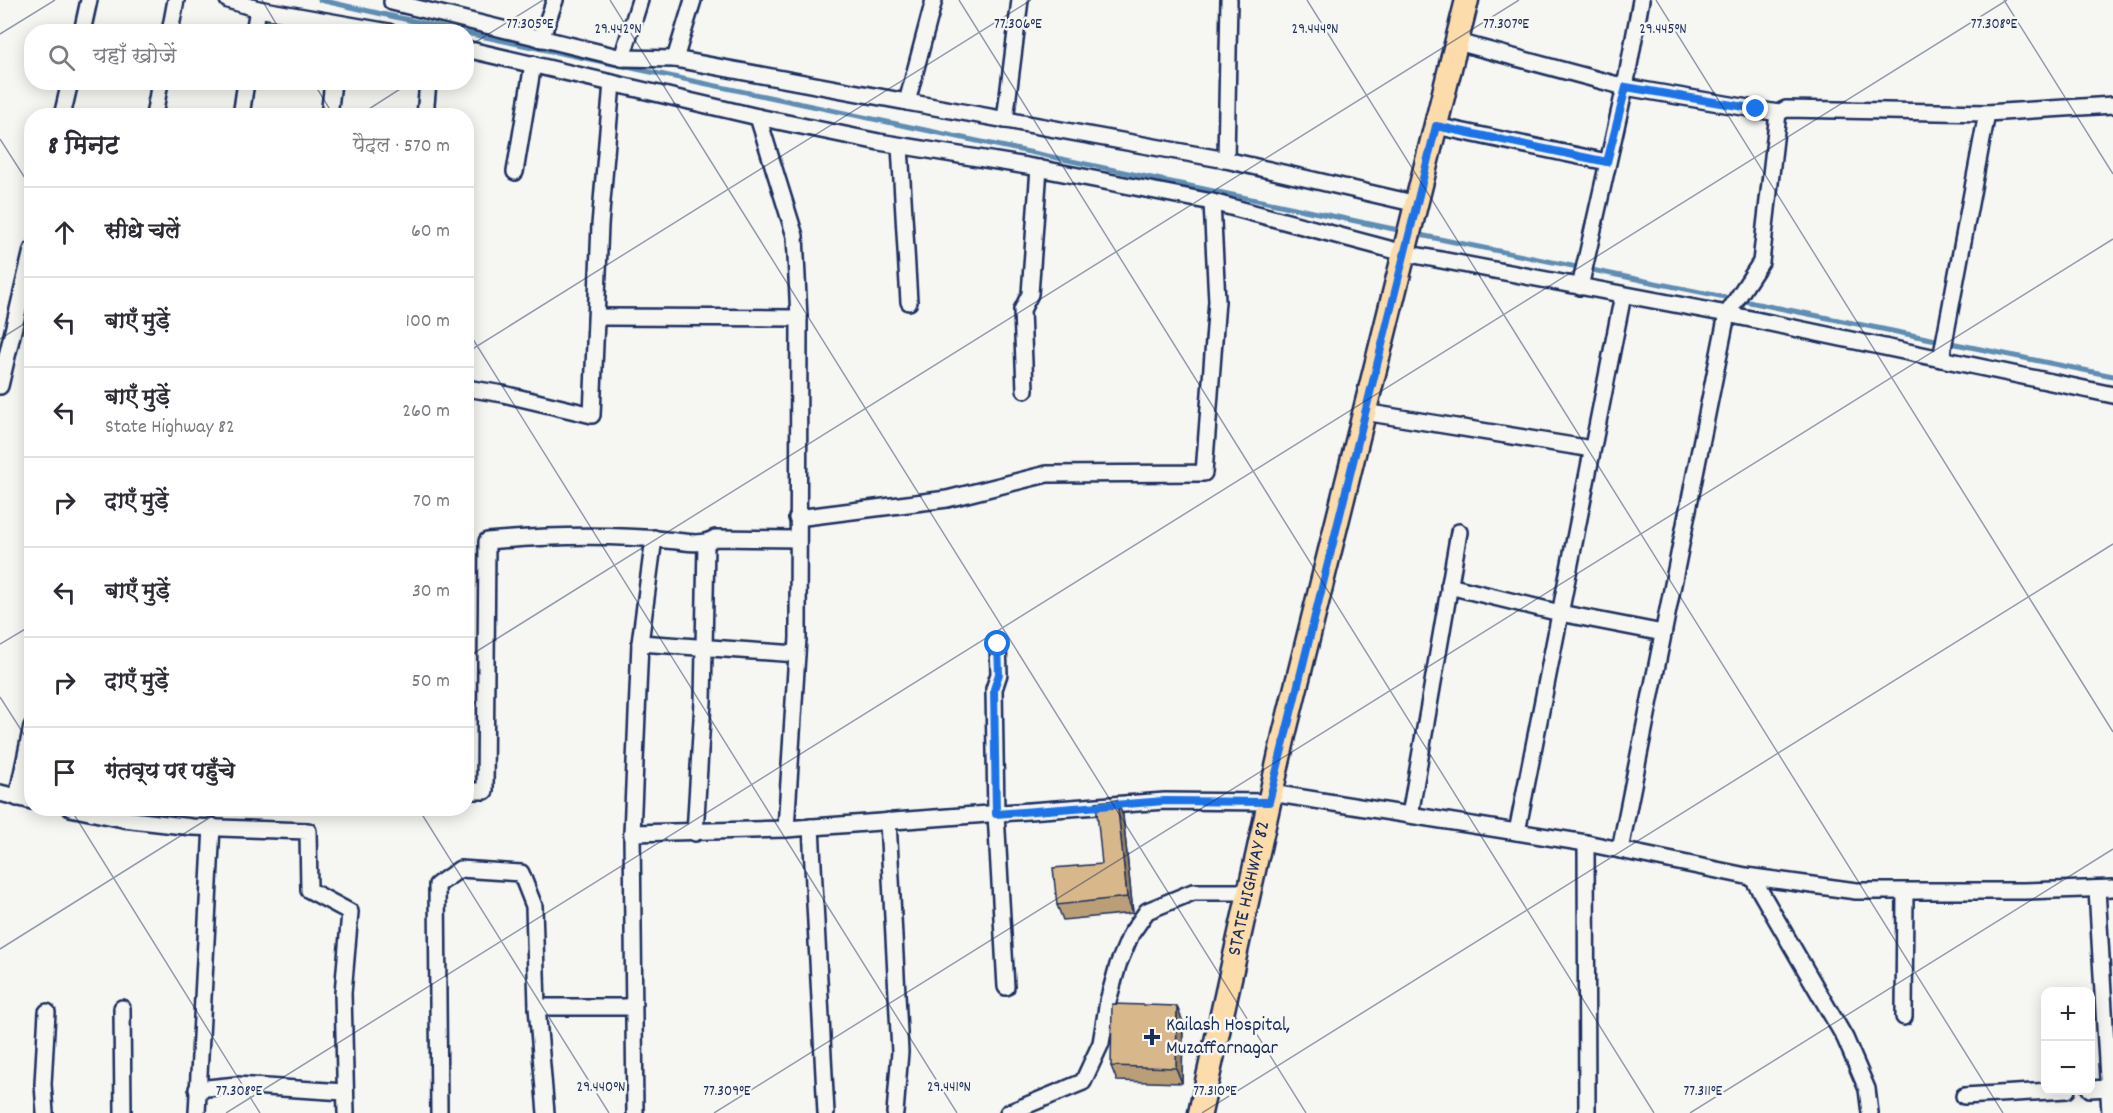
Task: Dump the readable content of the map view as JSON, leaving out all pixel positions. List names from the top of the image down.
{
  "streets": {
    "main road": ["STATE HIGHWAY 82"]
  },
  "places": {
    "health": ["Kailash Hospital, Muzaffarnagar"]
  },
  "page": {
    "search": "यहाँ खोजें",
    "heading": ["8 मिनट", "पैदल · 570 m"],
    "list": [
      ["सीधे चलें", "60 m"],
      ["बाएँ मुड़ें", "100 m"],
      ["बाएँ मुड़ें", "State Highway 82", "260 m"],
      ["दाएँ मुड़ें", "70 m"],
      ["बाएँ मुड़ें", "30 m"],
      ["दाएँ मुड़ें", "50 m"],
      "गंतव्य पर पहुँचे"
    ],
    "map_buttons": ["+", "−"]
  },
  "coordinates": [
    "77.305°E",
    "77.307°E",
    "77.308°E",
    "77.306°E",
    "29.442°N",
    "29.444°N",
    "29.445°N",
    "29.440°N",
    "29.441°N",
    "77.309°E",
    "77.310°E",
    "77.311°E"
  ]
}
